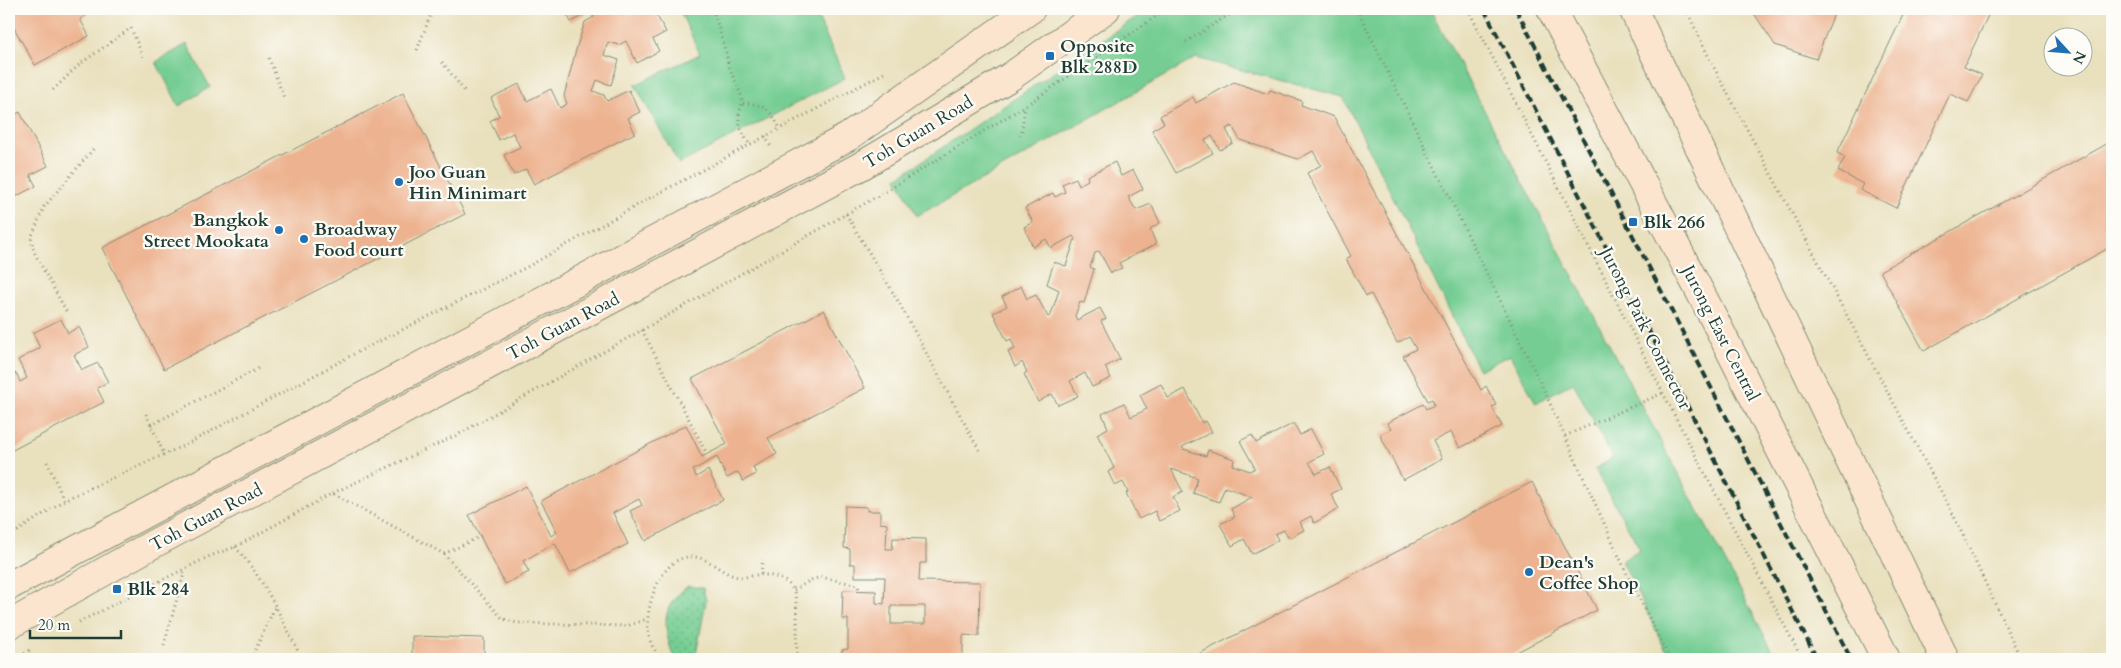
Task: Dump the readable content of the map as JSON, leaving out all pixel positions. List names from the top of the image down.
{
  "streets": {
    "street": ["Toh Guan Road", "Jurong East Central"],
    "path": ["Jurong Park Connector"]
  },
  "places": {
    "transit": ["Opposite Blk 288D", "Blk 266", "Blk 284"],
    "other": [
      "Joo Guan Hin Minimart",
      "Bangkok Street Mookata",
      "Broadway Food court",
      "Dean's Coffee Shop"
    ]
  },
  "scale_bar": "20 m",
  "north": "bottom right"
}
